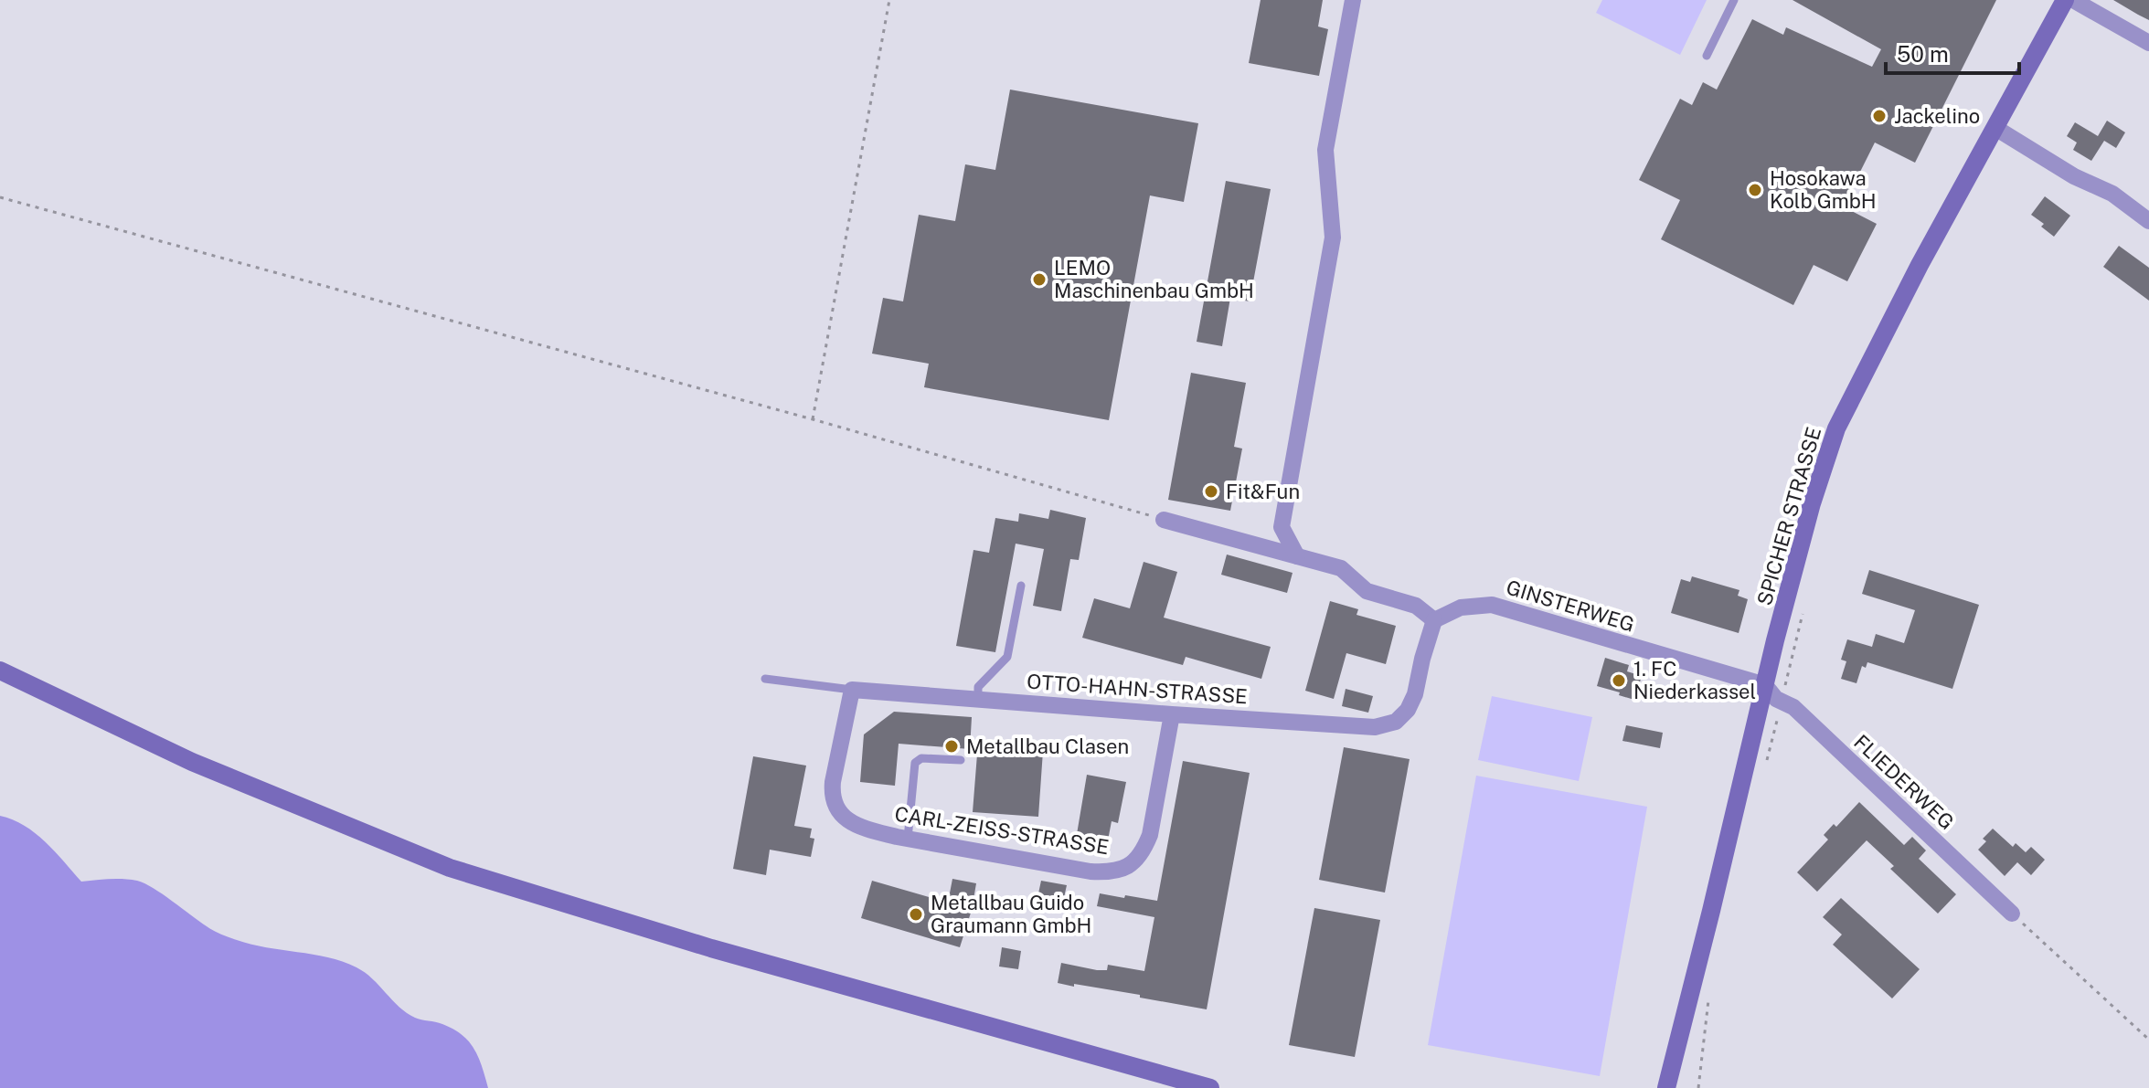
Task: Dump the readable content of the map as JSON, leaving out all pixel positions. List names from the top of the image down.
{
  "streets": {
    "main road": ["SPICHER STRASSE"],
    "street": [
      "GINSTERWEG",
      "OTTO-HAHN-STRASSE",
      "FLIEDERWEG",
      "CARL-ZEISS-STRASSE"
    ]
  },
  "crossings": [
    ["SPICHER STRASSE", "GINSTERWEG"],
    ["SPICHER STRASSE", "FLIEDERWEG"],
    ["GINSTERWEG", "OTTO-HAHN-STRASSE"],
    ["GINSTERWEG", "FLIEDERWEG"],
    ["OTTO-HAHN-STRASSE", "CARL-ZEISS-STRASSE"]
  ],
  "places": [
    "Jackelino",
    "Hosokawa Kolb GmbH",
    "LEMO Maschinenbau GmbH",
    "Fit&Fun",
    "1. FC Niederkassel",
    "Metallbau Clasen",
    "Metallbau Guido Graumann GmbH"
  ],
  "scale_bar": "50 m"
}
